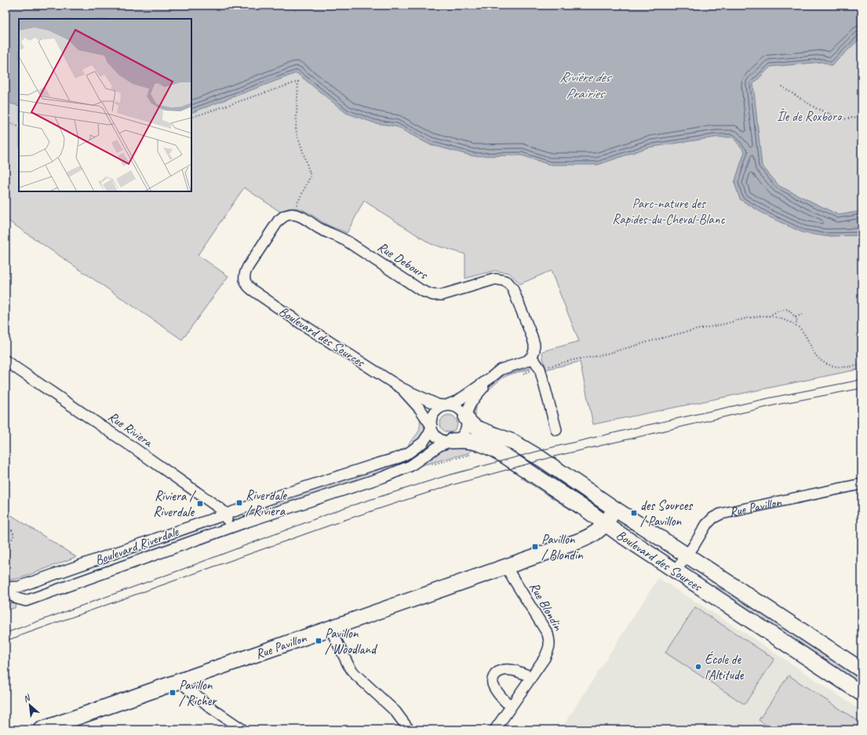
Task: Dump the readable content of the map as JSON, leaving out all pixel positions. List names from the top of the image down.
{
  "streets": {
    "street": [
      "Rue Debours",
      "Boulevard des Sources",
      "Rue Riviera",
      "Rue Pavillon",
      "Boulevard Riverdale",
      "Rue Blondin"
    ]
  },
  "crossings": [
    ["Rue Debours", "Boulevard des Sources"],
    ["Boulevard des Sources", "Rue Pavillon"],
    ["Boulevard des Sources", "Boulevard Riverdale"],
    ["Rue Riviera", "Boulevard Riverdale"],
    ["Rue Pavillon", "Rue Blondin"]
  ],
  "water": ["Rivière des Prairies"],
  "parks": ["Île de Roxboro", "Parc-nature des Rapides-du-Cheval-Blanc"],
  "places": {
    "transit": [
      "Riverdale / Riviera",
      "Riviera / Riverdale",
      "des Sources / Pavillon",
      "Pavillon / Blondin",
      "Pavillon / Woodland",
      "Pavillon / Richer"
    ],
    "other": ["École de l'Altitude"]
  },
  "north": "top left"
}
